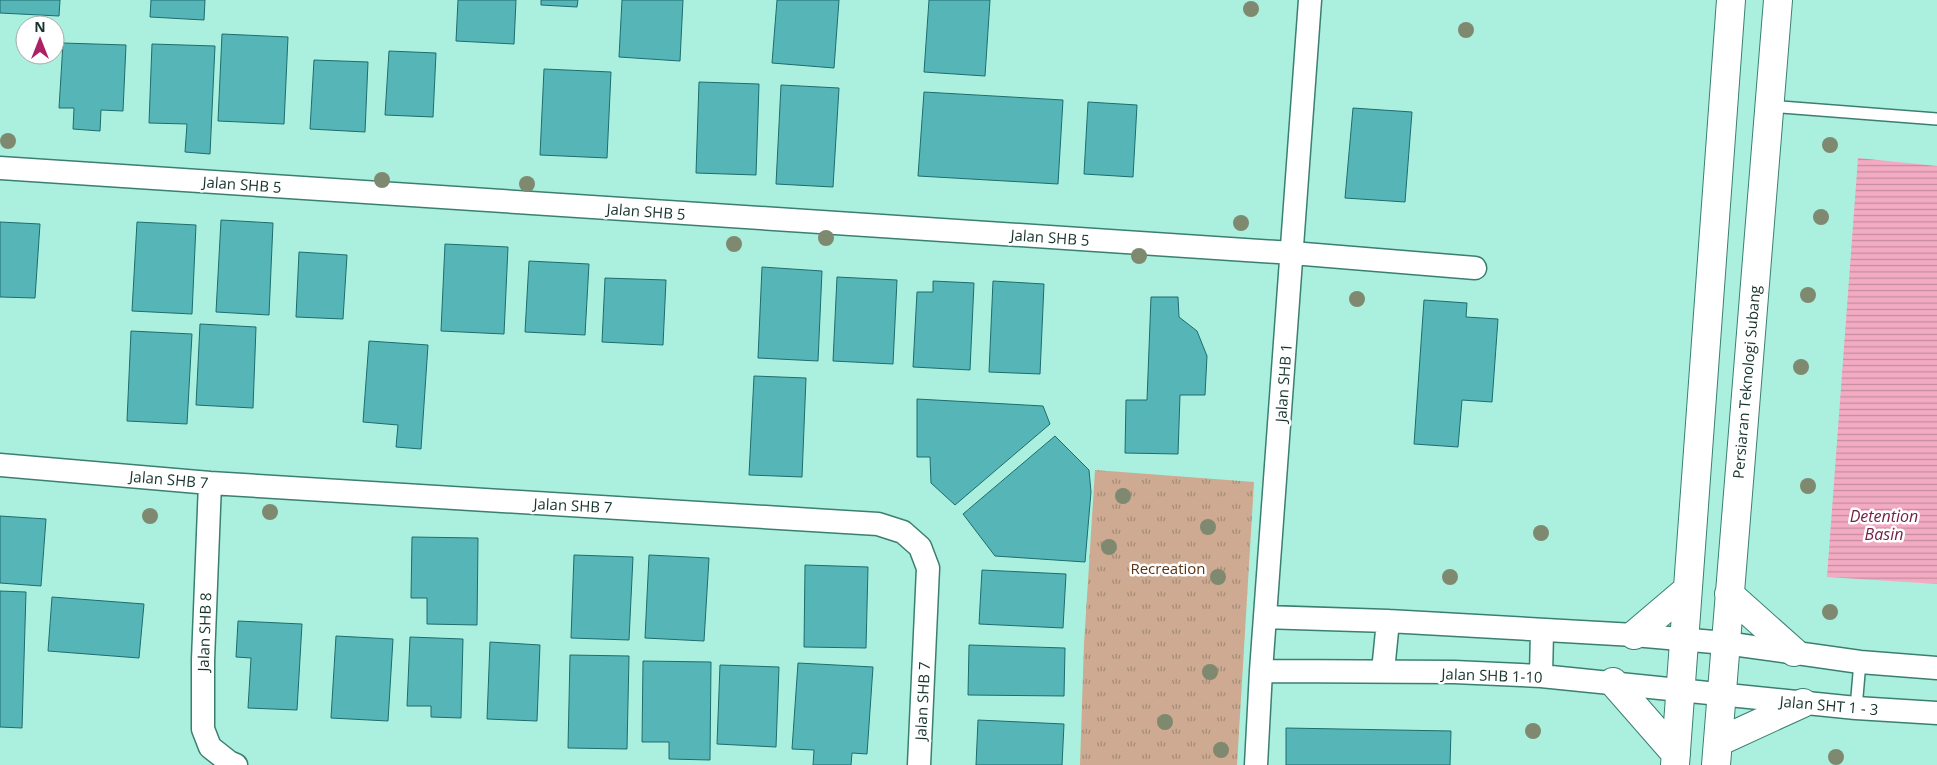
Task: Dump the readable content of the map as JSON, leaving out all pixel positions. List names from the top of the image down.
{
  "streets": {
    "main road": ["Persiaran Teknologi Subang"],
    "street": [
      "Jalan SHB 5",
      "Jalan SHB 1",
      "Jalan SHB 7",
      "Jalan SHB 8",
      "Jalan SHB 1-10",
      "Jalan SHT 1 - 3"
    ]
  },
  "crossings": [
    ["Jalan SHB 5", "Jalan SHB 1"],
    ["Persiaran Teknologi Subang", "Jalan SHB 1-10"],
    ["Persiaran Teknologi Subang", "Jalan SHT 1 - 3"],
    ["Jalan SHB 1", "Jalan SHB 1-10"],
    ["Jalan SHB 7", "Jalan SHB 8"],
    ["Jalan SHB 1-10", "Jalan SHT 1 - 3"]
  ],
  "water": ["Detention Basin"],
  "parks": ["Recreation"],
  "north": "top"
}
